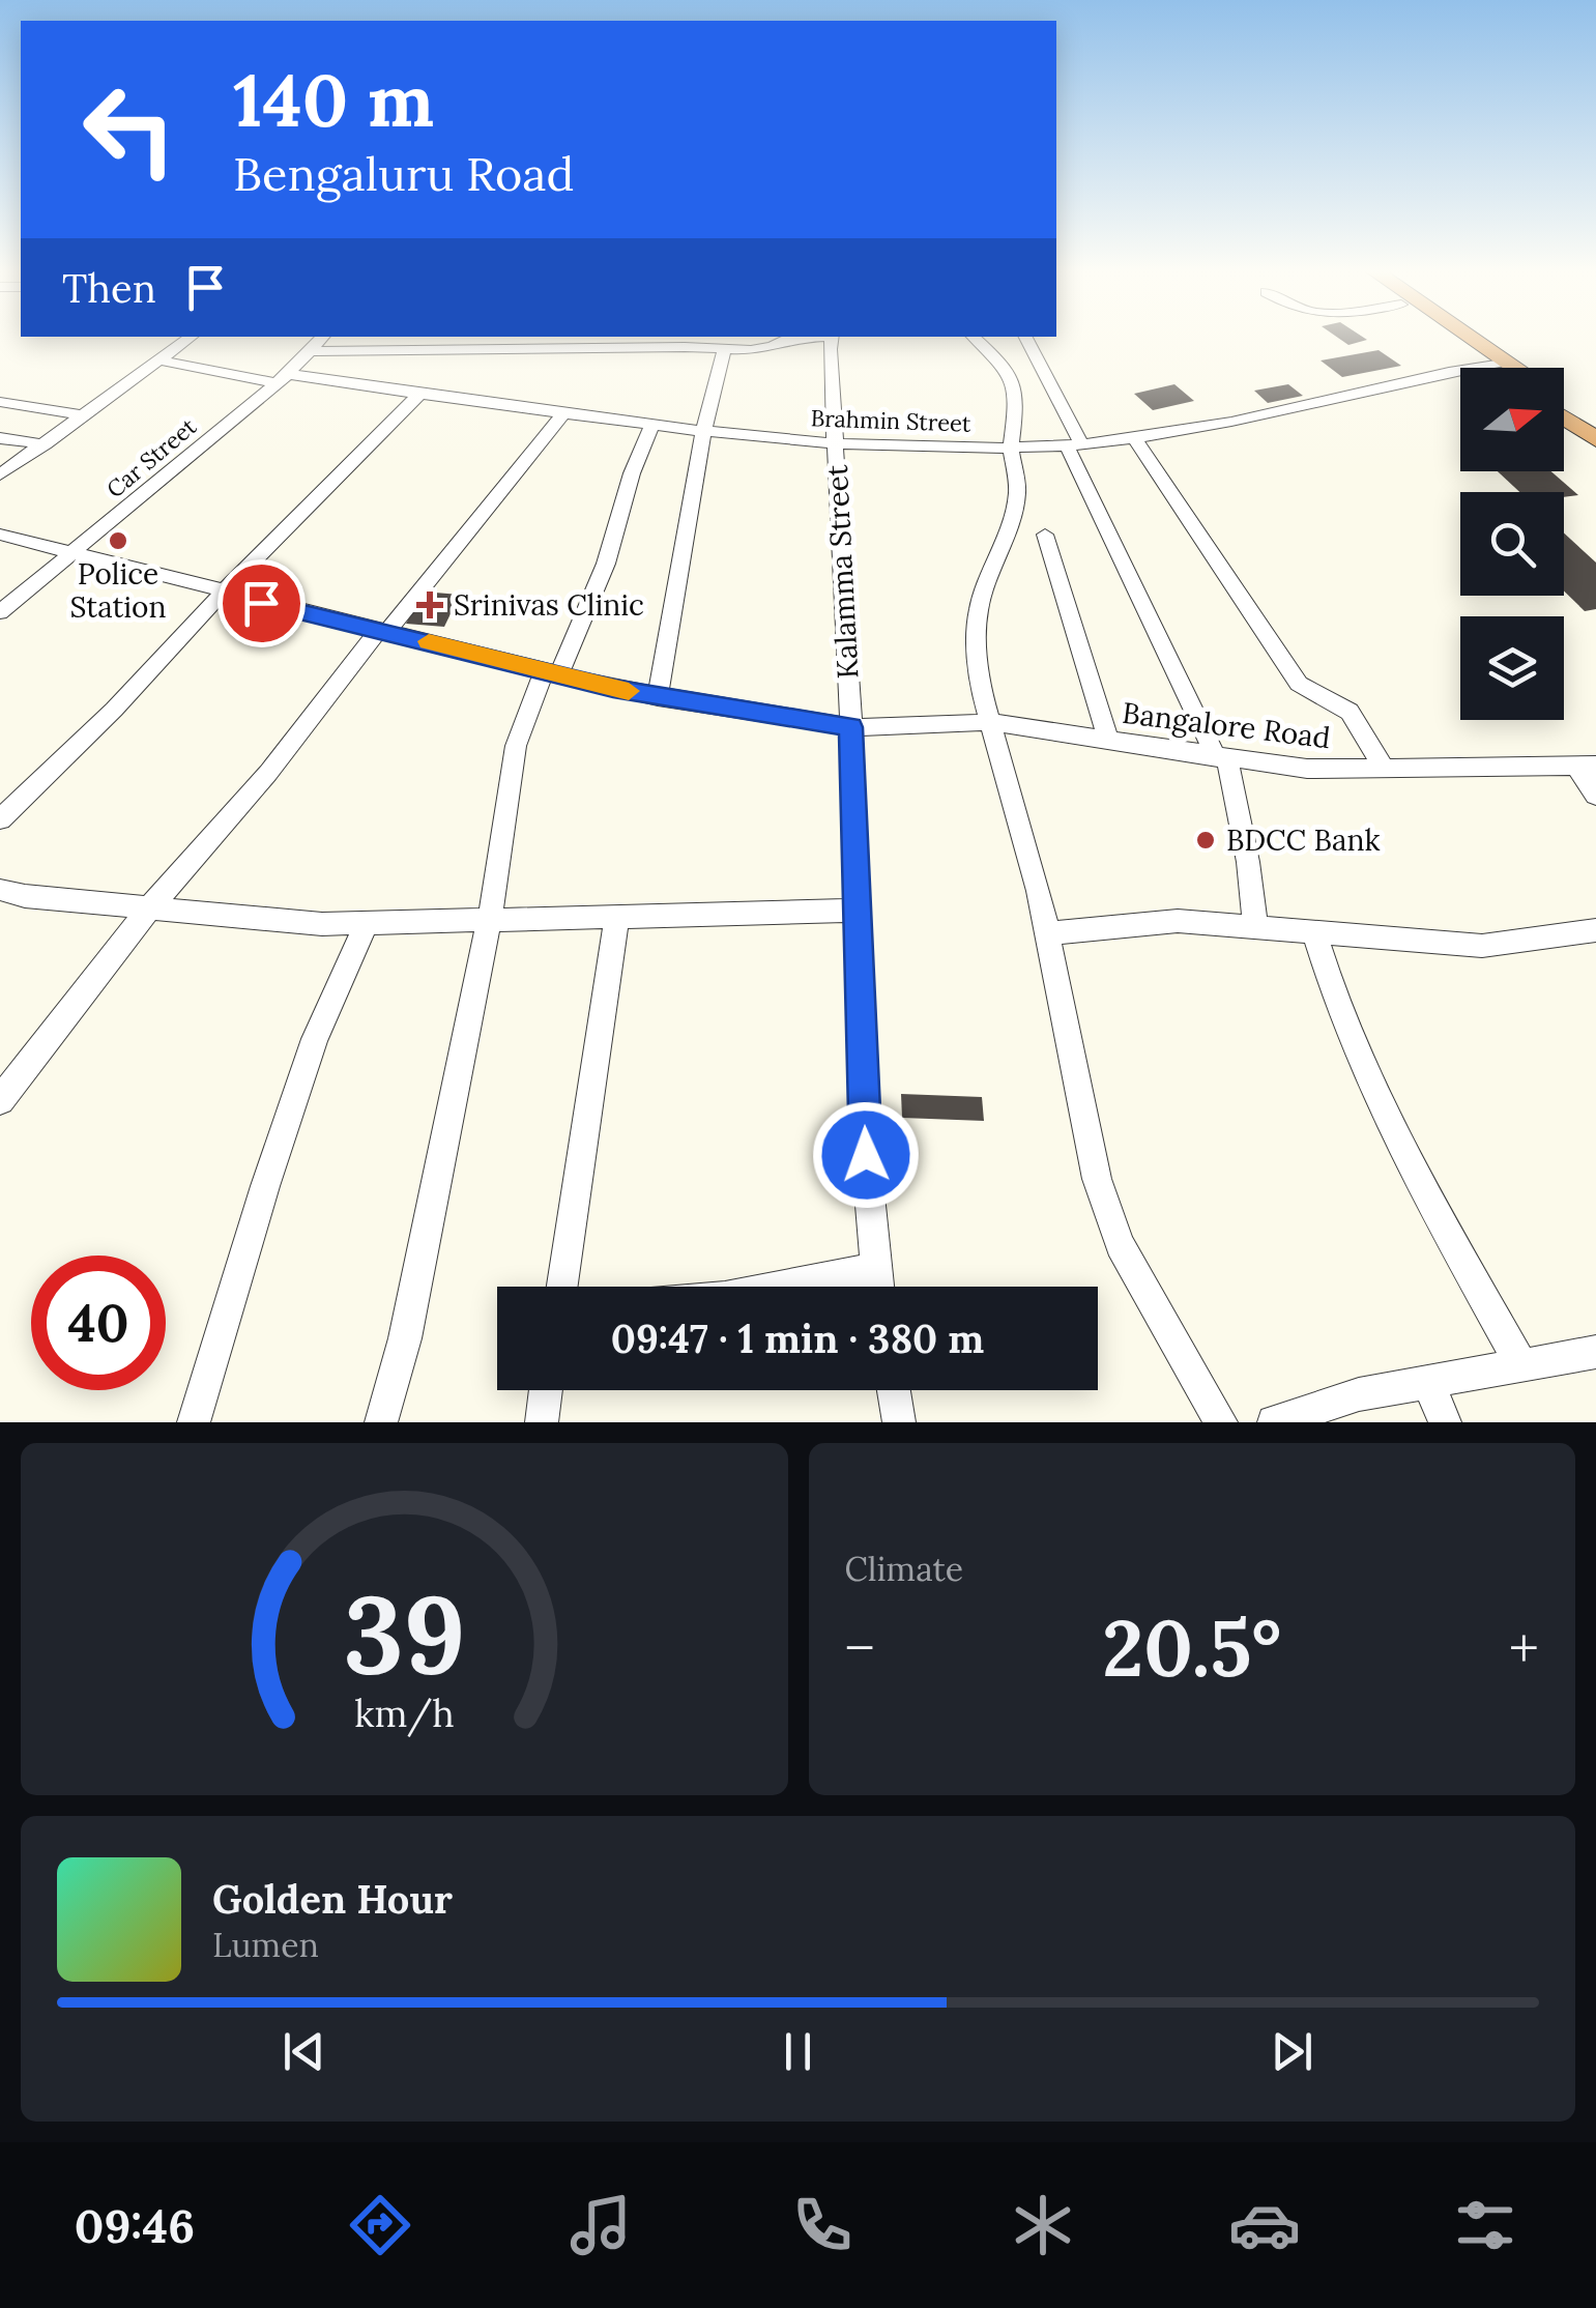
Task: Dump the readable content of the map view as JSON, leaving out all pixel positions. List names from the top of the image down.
{
  "streets": {
    "street": [
      "Brahmin Street",
      "Car Street",
      "Kalamma Street",
      "Bangalore Road"
    ]
  },
  "crossings": [
    ["Brahmin Street", "Car Street"],
    ["Brahmin Street", "Kalamma Street"],
    ["Car Street", "Bangalore Road"],
    ["Kalamma Street", "Bangalore Road"]
  ],
  "places": {
    "other": ["Police Station", "BDCC Bank"],
    "health": ["Srinivas Clinic"]
  },
  "north": "right",
  "page": {
    "turn": ["140 m", "Bengaluru Road"],
    "then": "Then",
    "limit": "40",
    "trip": "09:47 · 1 min · 380 m",
    "tile": "Climate",
    "heat": ["−", "20.5°", "+"],
    "song": ["Golden Hour", "Lumen"],
    "tabs": "09:46",
    "gauge": ["39", "km/h"]
  }
}
